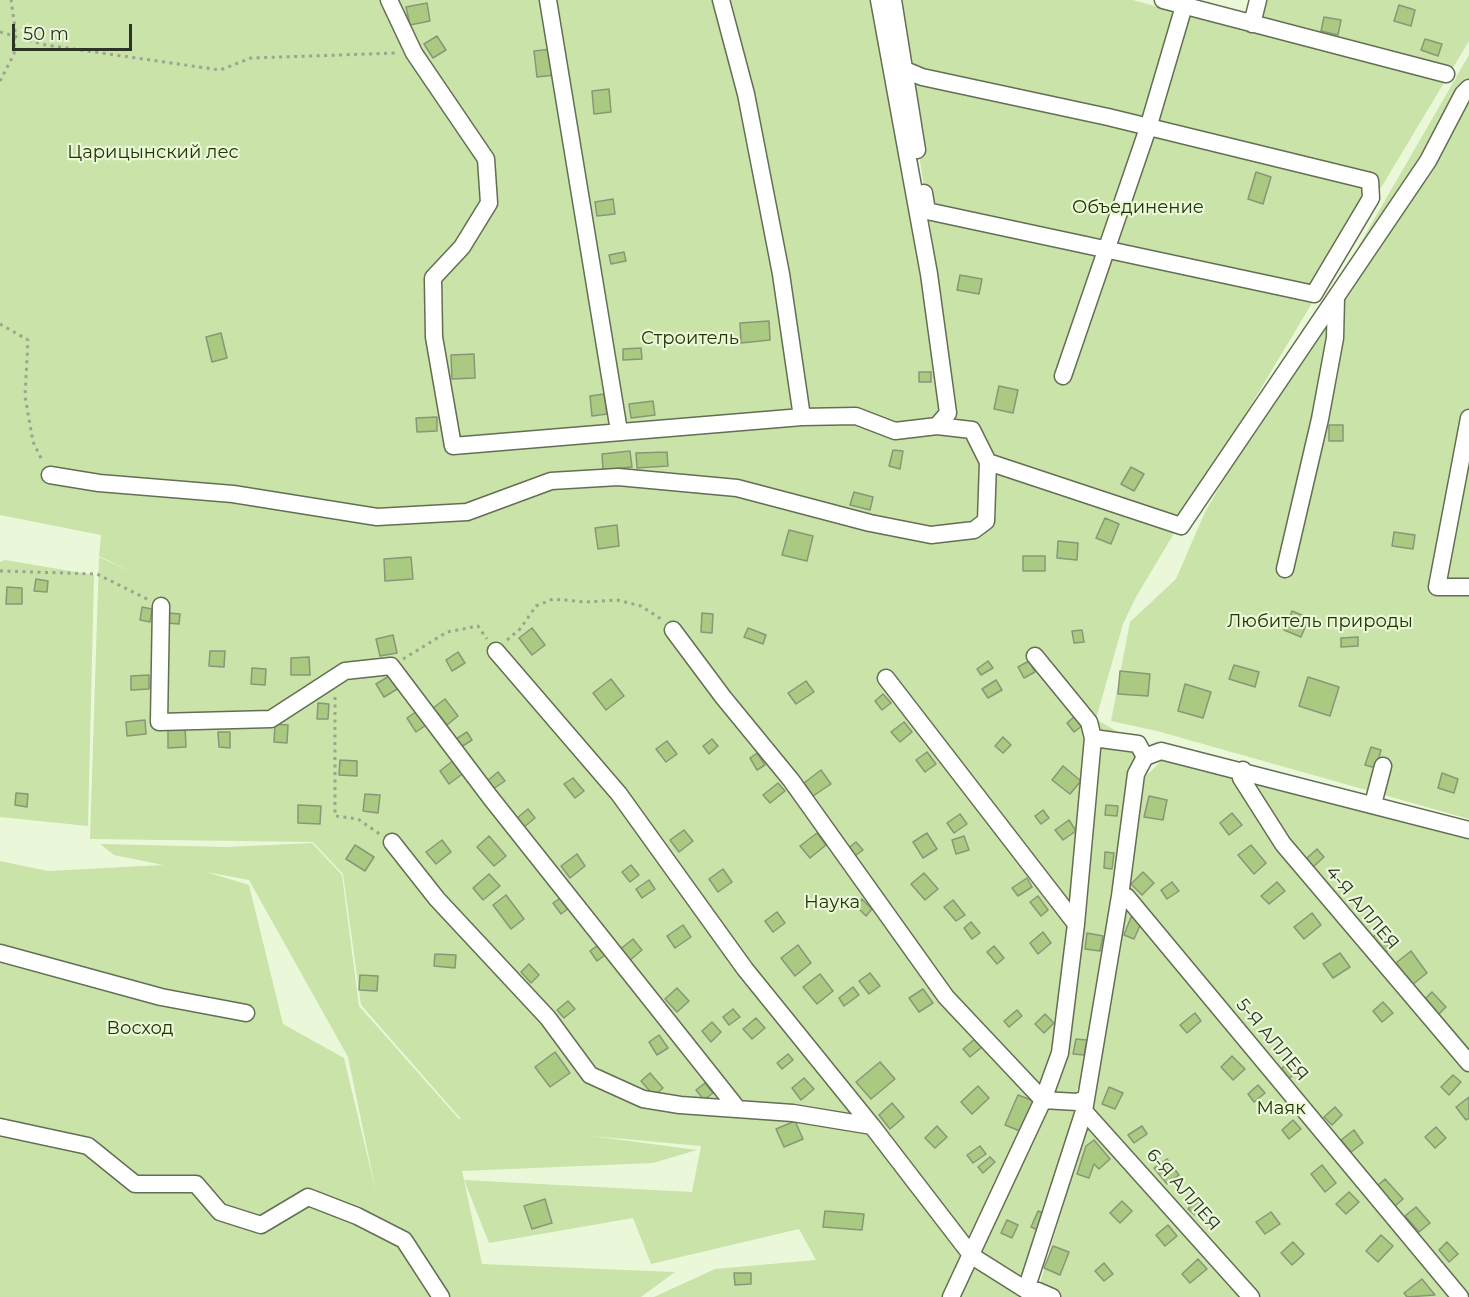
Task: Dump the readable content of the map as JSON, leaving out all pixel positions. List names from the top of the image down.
{
  "streets": {
    "street": ["4-Я АЛЛЕЯ", "5-Я АЛЛЕЯ", "6-Я АЛЛЕЯ"]
  },
  "parks": [
    "Царицынский лес",
    "Объединение",
    "Строитель",
    "Любитель природы",
    "Наука",
    "Восход",
    "Маяк"
  ],
  "scale_bar": "50 m"
}
